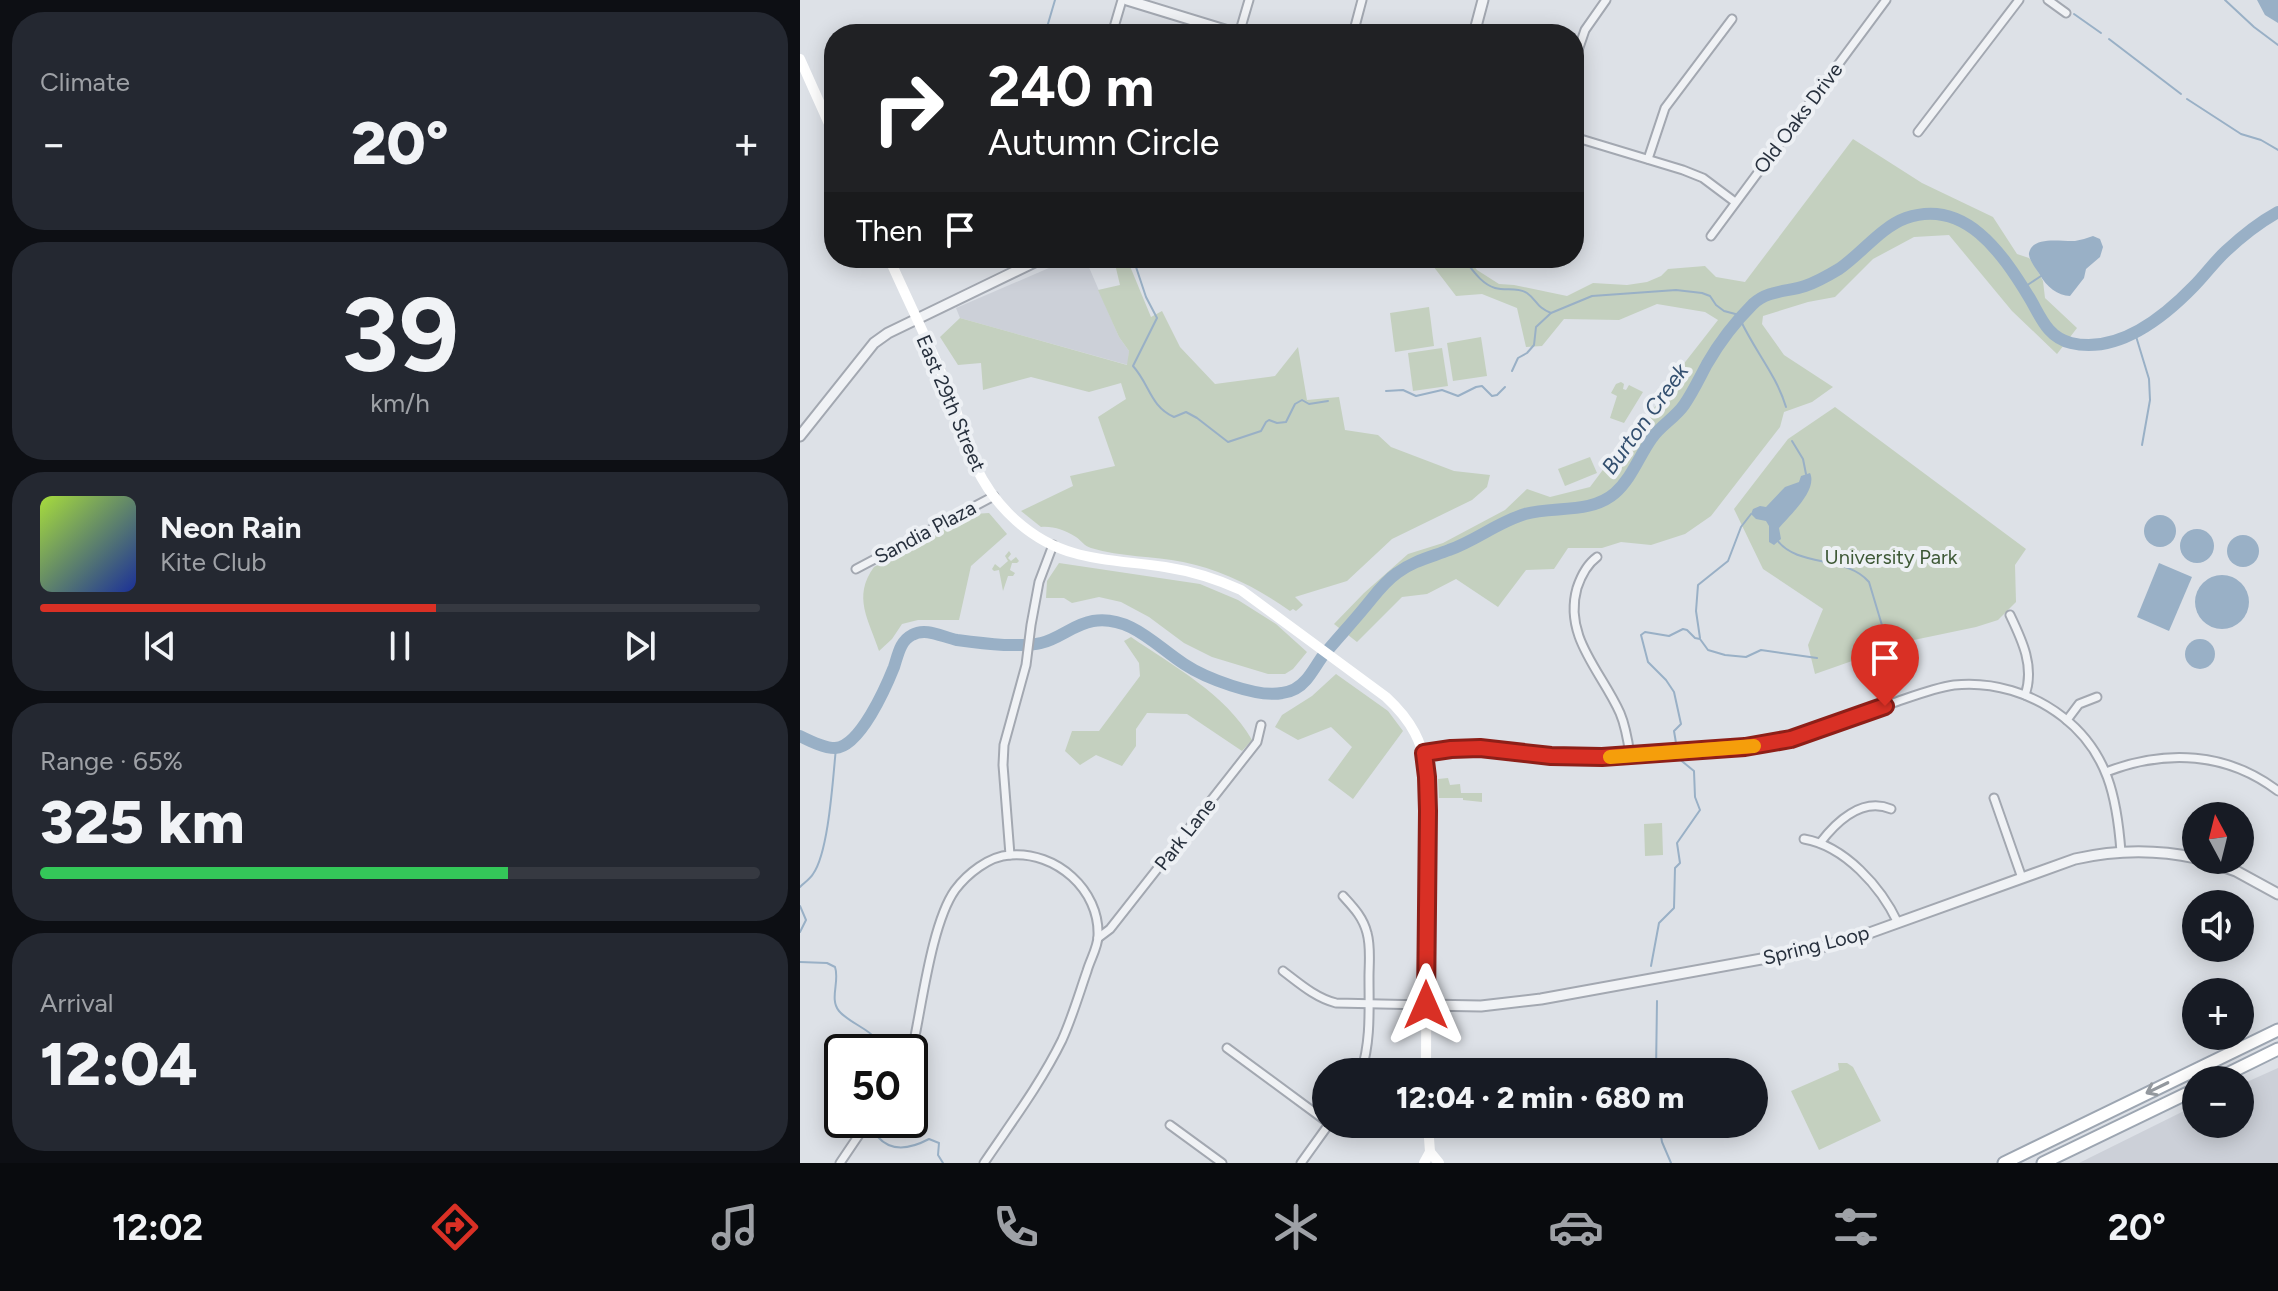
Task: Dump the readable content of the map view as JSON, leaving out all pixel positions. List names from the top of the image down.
{
  "streets": {
    "main road": ["East 29th Street"],
    "street": [
      "Old Oaks Drive",
      "Sandia Plaza",
      "Park Lane",
      "Spring Loop"
    ]
  },
  "crossings": [
    ["East 29th Street", "Sandia Plaza"]
  ],
  "water": ["Burton Creek"],
  "parks": ["University Park"],
  "north": "top",
  "page": {
    "tile": [
      "Climate",
      ["39", "km/h"],
      ["Range · 65%", "325 km"],
      ["Arrival", "12:04"]
    ],
    "turn": ["240 m", "Autumn Circle"],
    "heat": ["−", "20°", "+"],
    "then": "Then",
    "song": ["Neon Rain", "Kite Club"],
    "map_buttons": ["+", "−"],
    "limit": "50",
    "trip": "12:04 · 2 min · 680 m",
    "tabs": ["12:02", "20°"]
  }
}
